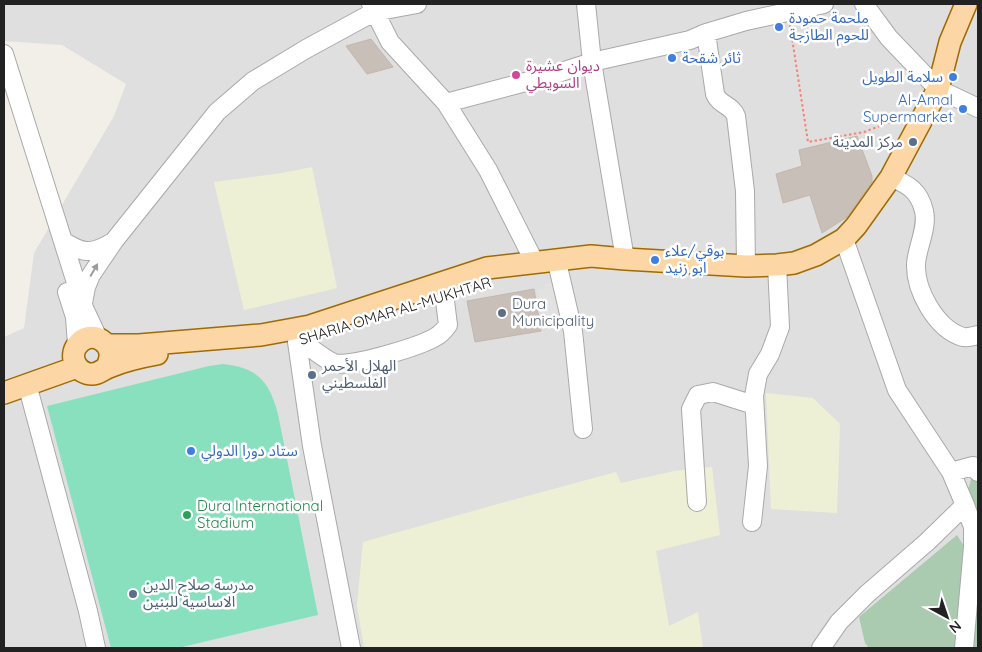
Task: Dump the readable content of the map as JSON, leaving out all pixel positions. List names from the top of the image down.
{
  "streets": {
    "main road": ["SHARIA OMAR AL-MUKHTAR"]
  },
  "places": [
    "ملحمة حمودة للحوم الطازجة",
    "ثائر شقحة",
    "ديوان عشيرة السويطي",
    "سلامة الطويل",
    "Al-Amal Supermarket",
    "مركز المدينة",
    "بوقي/علاء ابو زنيد",
    "Dura Municipality",
    "الهلال الأحمر الفلسطيني",
    "ستاد دورا الدولي",
    "Dura International Stadium",
    "مدرسة صلاح الدين الاساسية للبنين"
  ],
  "north": "bottom right"
}
